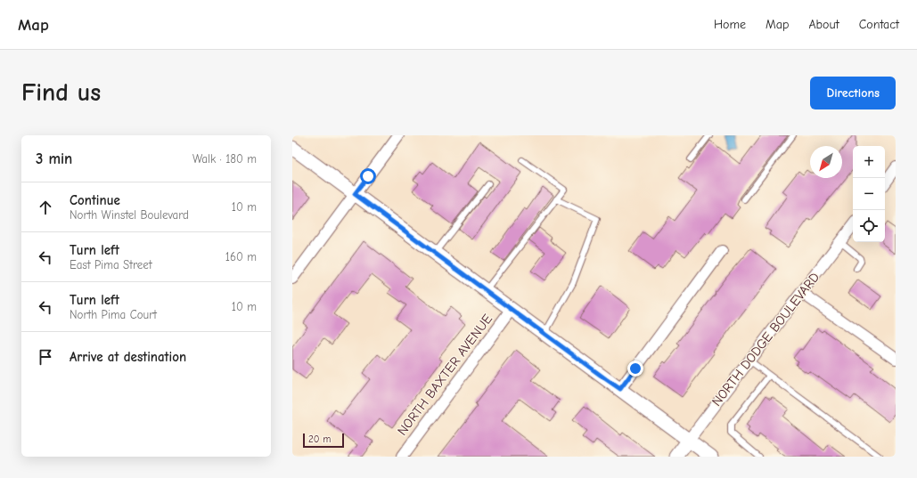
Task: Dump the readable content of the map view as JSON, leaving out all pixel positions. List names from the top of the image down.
{
  "streets": {
    "street": ["NORTH DODGE BOULEVARD", "NORTH BAXTER AVENUE"]
  },
  "scale_bar": "20 m",
  "north": "bottom left",
  "page": {
    "header": "Map",
    "nav": [
      "Home",
      "Map",
      "About",
      "Contact"
    ],
    "buttons": "Directions",
    "title": "Find us",
    "heading": ["3 min", "Walk · 180 m"],
    "map_buttons": ["+", "−"],
    "list": [
      ["Continue", "North Winstel Boulevard", "10 m"],
      ["Turn left", "East Pima Street", "160 m"],
      ["Turn left", "North Pima Court", "10 m"],
      "Arrive at destination"
    ],
    "scale": "20 m"
  }
}
